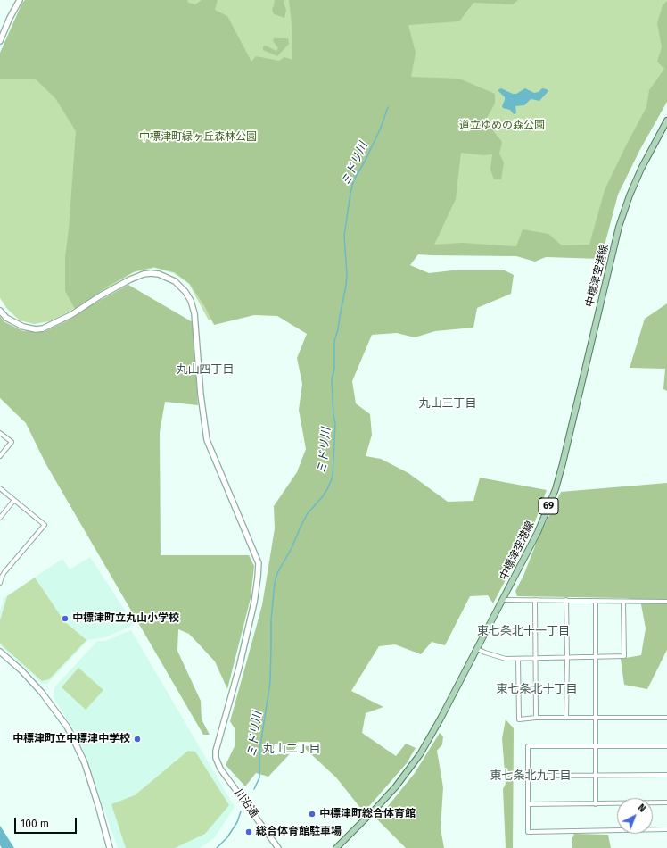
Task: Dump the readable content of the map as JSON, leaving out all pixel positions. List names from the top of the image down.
{
  "streets": {
    "main road": ["中標津空港線", "69"],
    "street": ["川沿通"]
  },
  "districts": [
    "丸山四丁目",
    "丸山三丁目",
    "東七条北十一丁目",
    "東七条北十丁目",
    "丸山二丁目",
    "東七条北九丁目"
  ],
  "water": ["ミドリ川"],
  "parks": ["道立ゆめの森公園", "中標津町緑ヶ丘森林公園"],
  "places": [
    "中標津町立丸山小学校",
    "中標津町立中標津中学校",
    "中標津町総合体育館",
    "総合体育館駐車場"
  ],
  "scale_bar": "100 m",
  "north": "top right"
}
